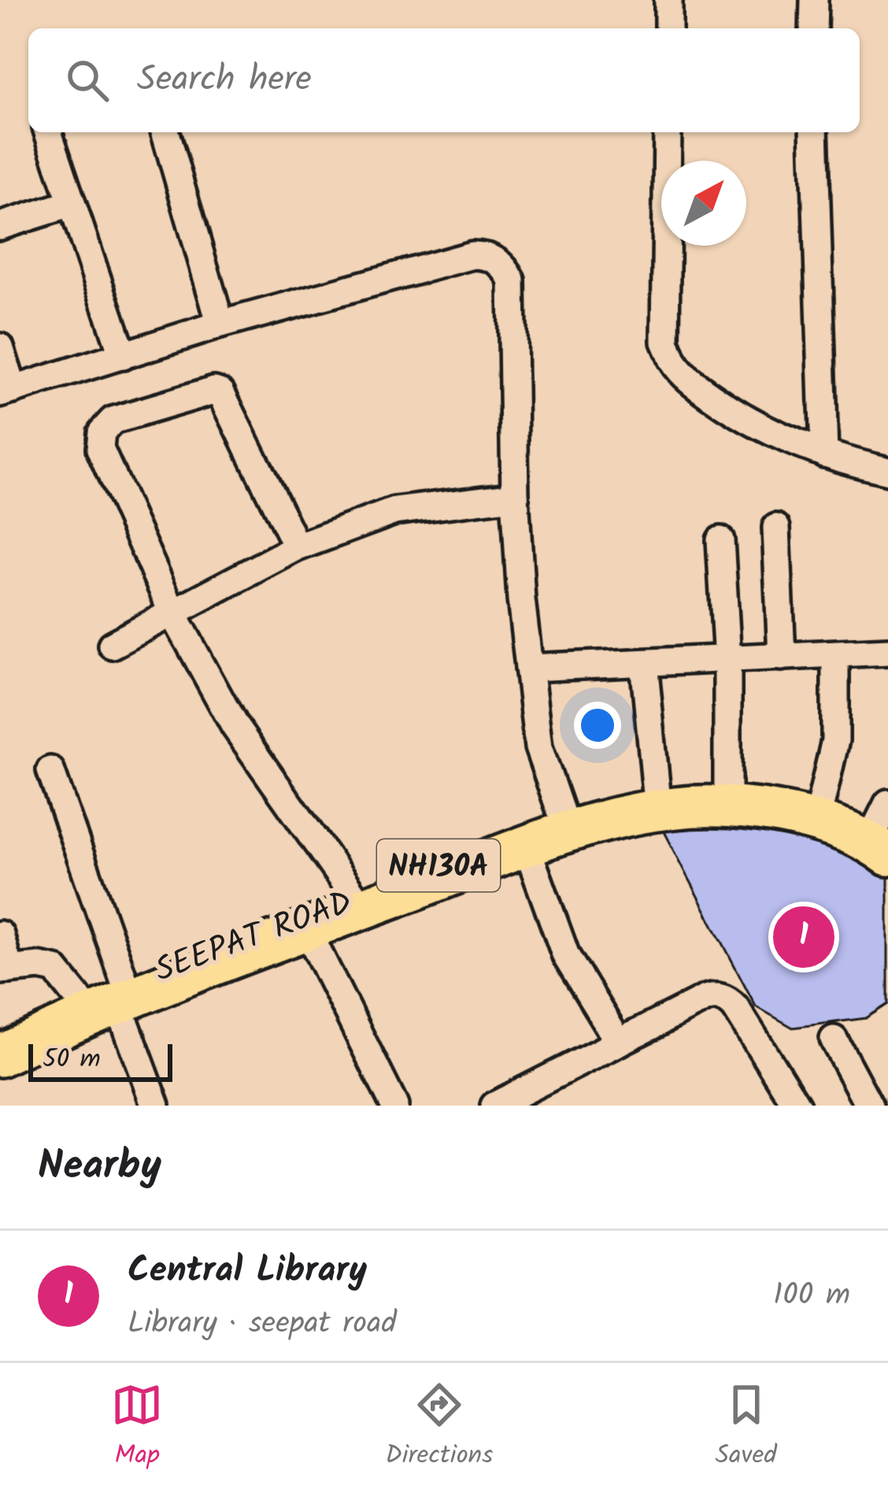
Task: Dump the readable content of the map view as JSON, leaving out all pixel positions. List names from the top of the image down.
{
  "streets": {
    "highway": ["NH130A", "SEEPAT ROAD"]
  },
  "scale_bar": "50 m",
  "north": "top right",
  "page": {
    "search": "Search here",
    "pins": "1",
    "scale": "50 m",
    "heading": "Nearby",
    "list": [
      {
        "mark": "1",
        "name": "Central Library",
        "note": "Library · seepat road",
        "value": "100 m"
      }
    ],
    "nav": ["Map", "Directions", "Saved"]
  }
}
